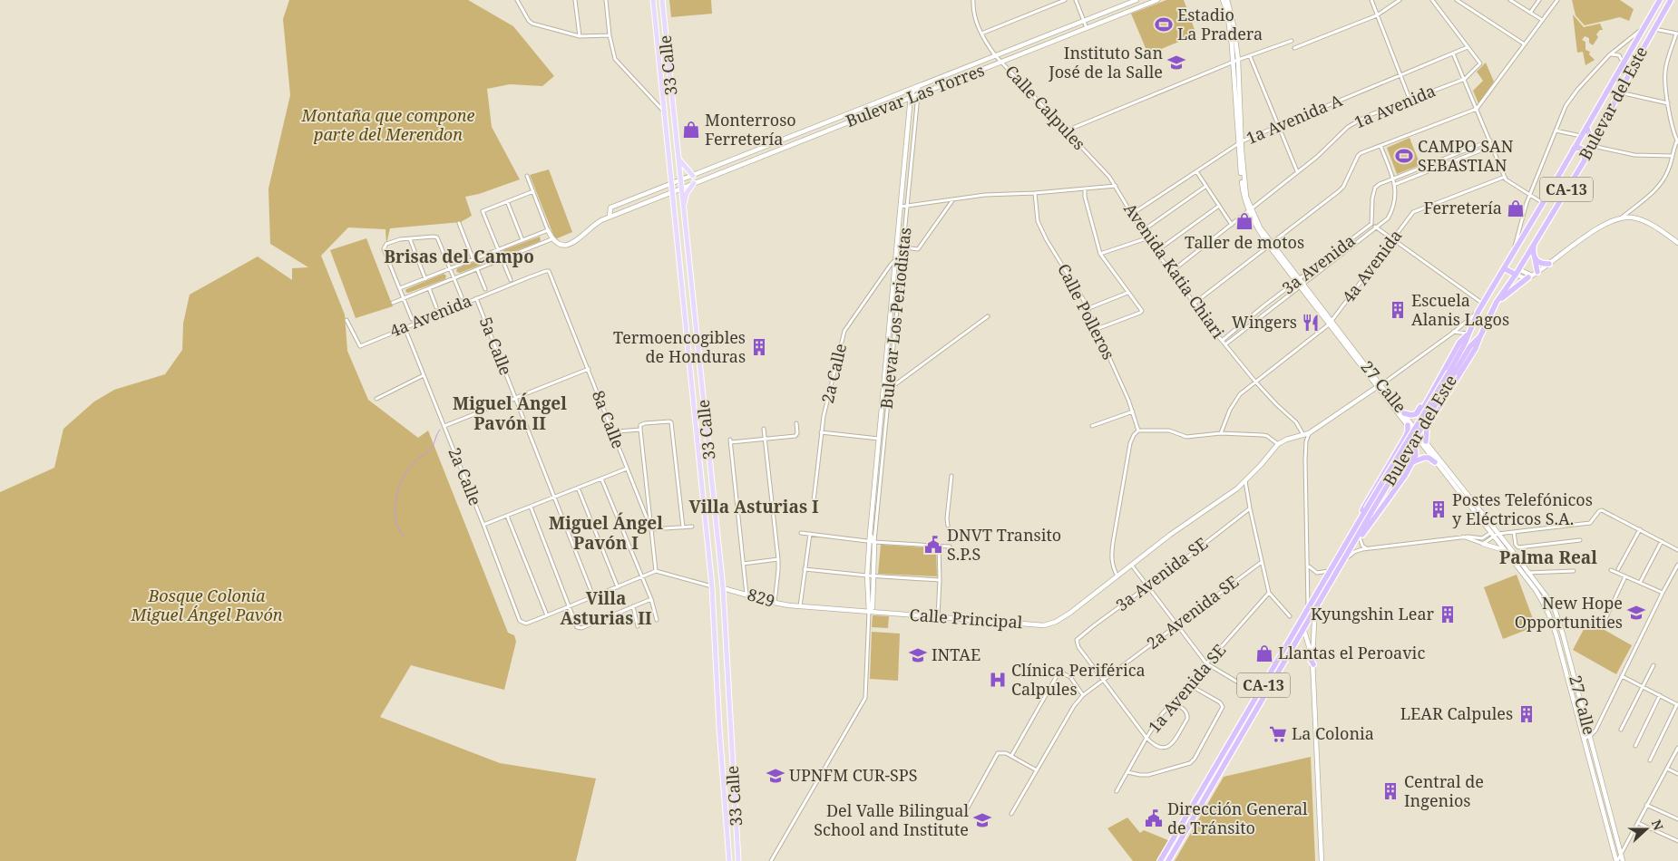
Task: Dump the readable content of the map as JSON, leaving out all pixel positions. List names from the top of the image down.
{
  "streets": {
    "highway": ["Bulevar del Este", "CA-13"],
    "main road": ["33 Calle"],
    "street": [
      "Bulevar Las Torres",
      "1a Avenida",
      "Calle Calpules",
      "1a Avenida A",
      "3a Avenida",
      "4a Avenida",
      "Avenida Katia Chiari",
      "Calle Polleros",
      "Bulevar Los Periodistas",
      "5a Calle",
      "2a Calle",
      "27 Calle",
      "8a Calle",
      "3a Avenida SE",
      "829",
      "2a Avenida SE",
      "Calle Principal",
      "1a Avenida SE"
    ]
  },
  "crossings": [
    ["33 Calle", "Bulevar Las Torres"],
    ["33 Calle", "829"],
    ["Bulevar Las Torres", "Calle Calpules"],
    ["Bulevar Las Torres", "Bulevar Los Periodistas"],
    ["1a Avenida", "1a Avenida A"],
    ["1a Avenida", "Avenida Katia Chiari"],
    ["1a Avenida", "27 Calle"],
    ["Calle Calpules", "Avenida Katia Chiari"],
    ["1a Avenida A", "Avenida Katia Chiari"],
    ["1a Avenida A", "27 Calle"],
    ["3a Avenida", "Avenida Katia Chiari"],
    ["3a Avenida", "27 Calle"],
    ["4a Avenida", "Avenida Katia Chiari"],
    ["4a Avenida", "5a Calle"],
    ["4a Avenida", "2a Calle"],
    ["4a Avenida", "27 Calle"],
    ["4a Avenida", "8a Calle"],
    ["Avenida Katia Chiari", "Calle Polleros"],
    ["Avenida Katia Chiari", "Bulevar Los Periodistas"],
    ["Avenida Katia Chiari", "Calle Principal"],
    ["Bulevar Los Periodistas", "2a Calle"],
    ["Bulevar Los Periodistas", "Calle Principal"],
    ["27 Calle", "Calle Principal"],
    ["3a Avenida SE", "2a Avenida SE"],
    ["829", "Calle Principal"]
  ],
  "districts": [
    "Brisas del Campo",
    "Miguel Ángel Pavón II",
    "Villa Asturias I",
    "Miguel Ángel Pavón I",
    "Palma Real",
    "Villa Asturias II"
  ],
  "parks": ["Montaña que compone parte del Merendon", "Bosque Colonia Miguel Ángel Pavón"],
  "places": {
    "sports": ["Estadio La Pradera", "CAMPO SAN SEBASTIAN"],
    "school or university": [
      "Instituto San José de la Salle",
      "New Hope Opportunities",
      "INTAE",
      "UPNFM CUR-SPS",
      "Del Valle Bilingual School and Institute"
    ],
    "shop": [
      "Monterroso Ferretería",
      "Ferretería",
      "Taller de motos",
      "Llantas el Peroavic"
    ],
    "building": [
      "Escuela Alanis Lagos",
      "Termoencogibles de Honduras",
      "Postes Telefónicos y Eléctricos S.A.",
      "Kyungshin Lear",
      "LEAR Calpules",
      "Central de Ingenios"
    ],
    "restaurant": ["Wingers"],
    "public building": ["DNVT Transito S.P.S", "Dirección General de Tránsito"],
    "hospital": ["Clínica Periférica Calpules"],
    "supermarket": ["La Colonia"]
  },
  "north": "right"
}
